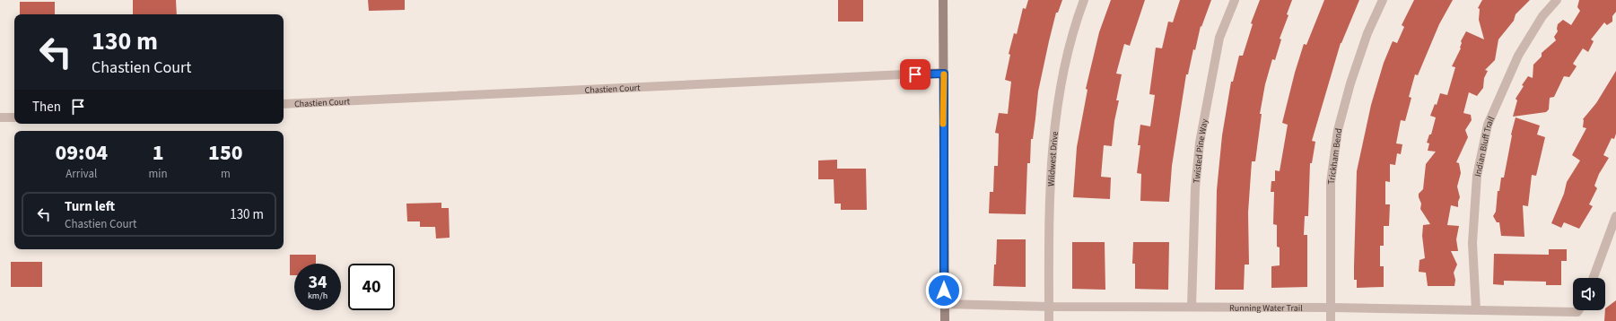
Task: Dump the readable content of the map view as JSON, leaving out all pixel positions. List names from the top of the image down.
{
  "streets": {
    "street": [
      "Chastien Court",
      "Indian Bluff Trail",
      "Twisted Pine Way",
      "Trickham Bend",
      "Wildwest Drive",
      "Running Water Trail"
    ]
  },
  "crossings": [
    ["Indian Bluff Trail", "Running Water Trail"],
    ["Twisted Pine Way", "Running Water Trail"],
    ["Trickham Bend", "Running Water Trail"],
    ["Wildwest Drive", "Running Water Trail"]
  ],
  "page": {
    "turn": ["130 m", "Chastien Court"],
    "then": "Then",
    "eta": [
      "09:04",
      "Arrival",
      "1",
      "min",
      "150",
      "m"
    ],
    "list": [
      {
        "name": "Turn left",
        "note": "Chastien Court",
        "value": "130 m"
      }
    ],
    "speed": "34 km/h",
    "limit": "40"
  }
}
